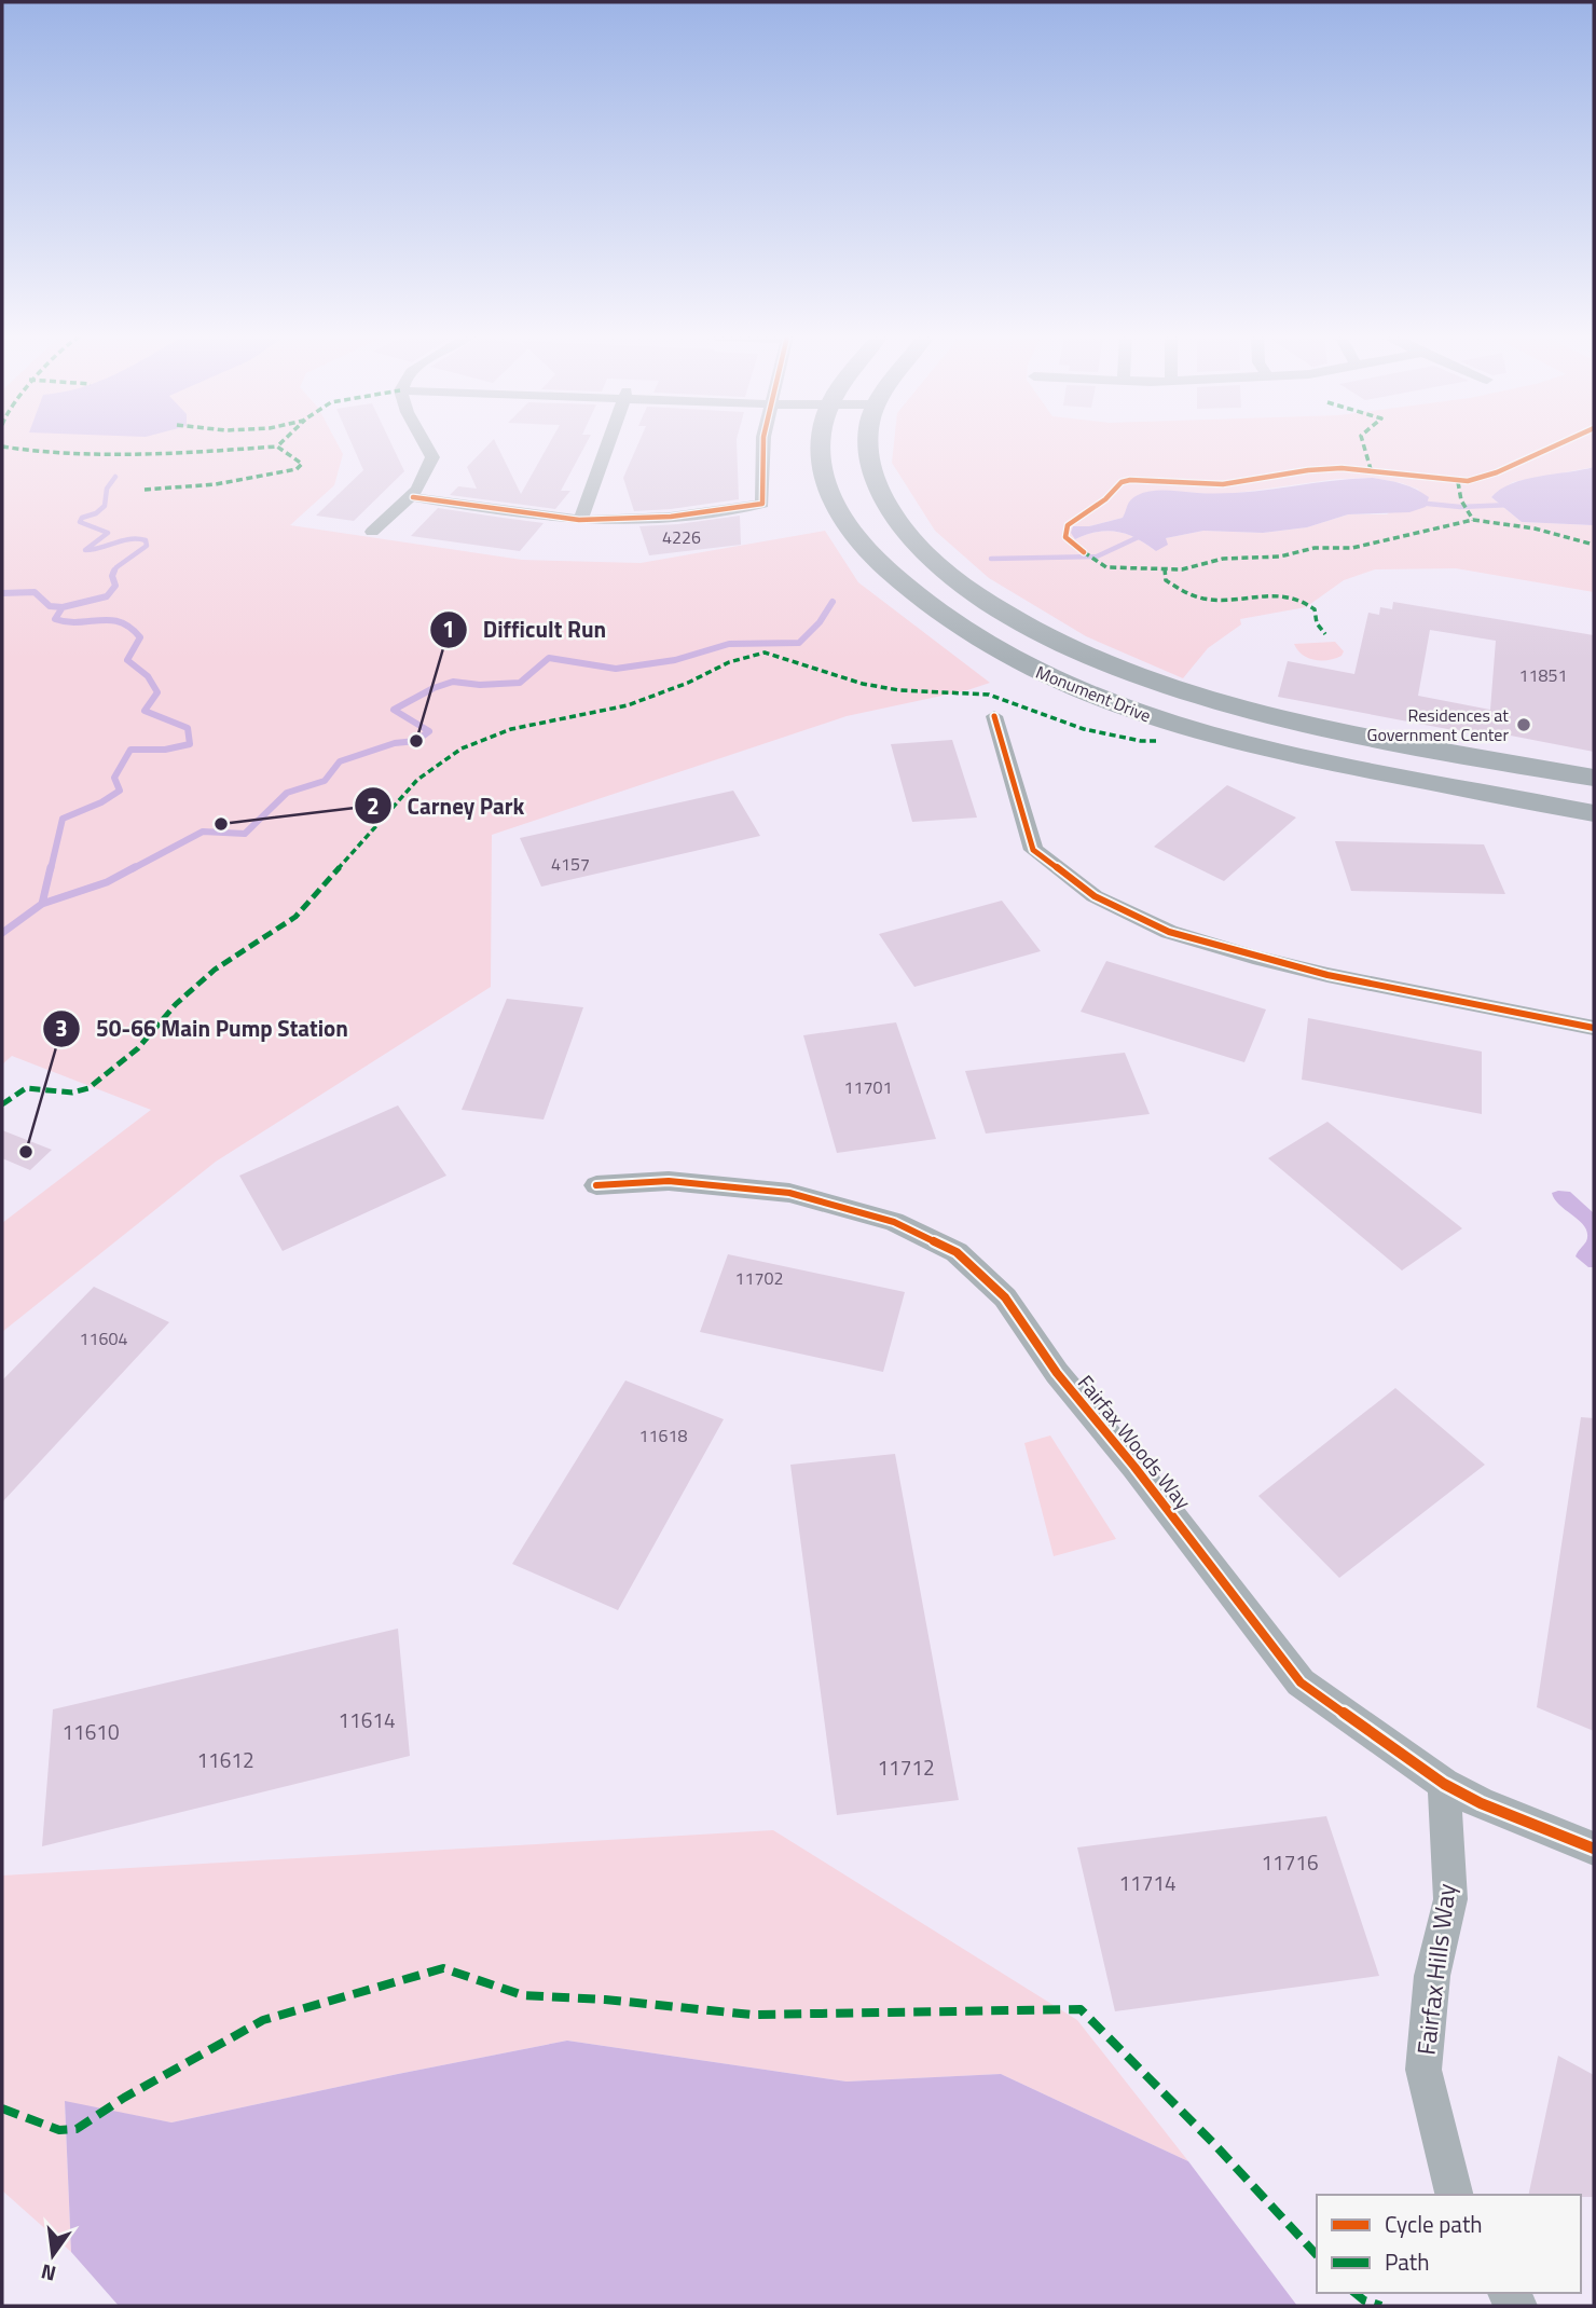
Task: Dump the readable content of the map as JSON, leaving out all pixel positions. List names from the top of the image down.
{
  "streets": {
    "main road": ["Monument Drive"],
    "street": ["Fairfax Woods Way", "Fairfax Hills Way"]
  },
  "crossings": [
    ["Fairfax Woods Way", "Fairfax Hills Way"]
  ],
  "places": [
    "Residences at Government Center",
    "Difficult Run",
    "Carney Park",
    "50-66 Main Pump Station"
  ],
  "house_numbers": [
    "4226",
    "11851",
    "4157",
    "11701",
    "11702",
    "11604",
    "11618",
    "11614",
    "11610",
    "11612",
    "11712",
    "11716",
    "11714"
  ],
  "legend": ["Cycle path", "Path"],
  "north": "bottom"
}
